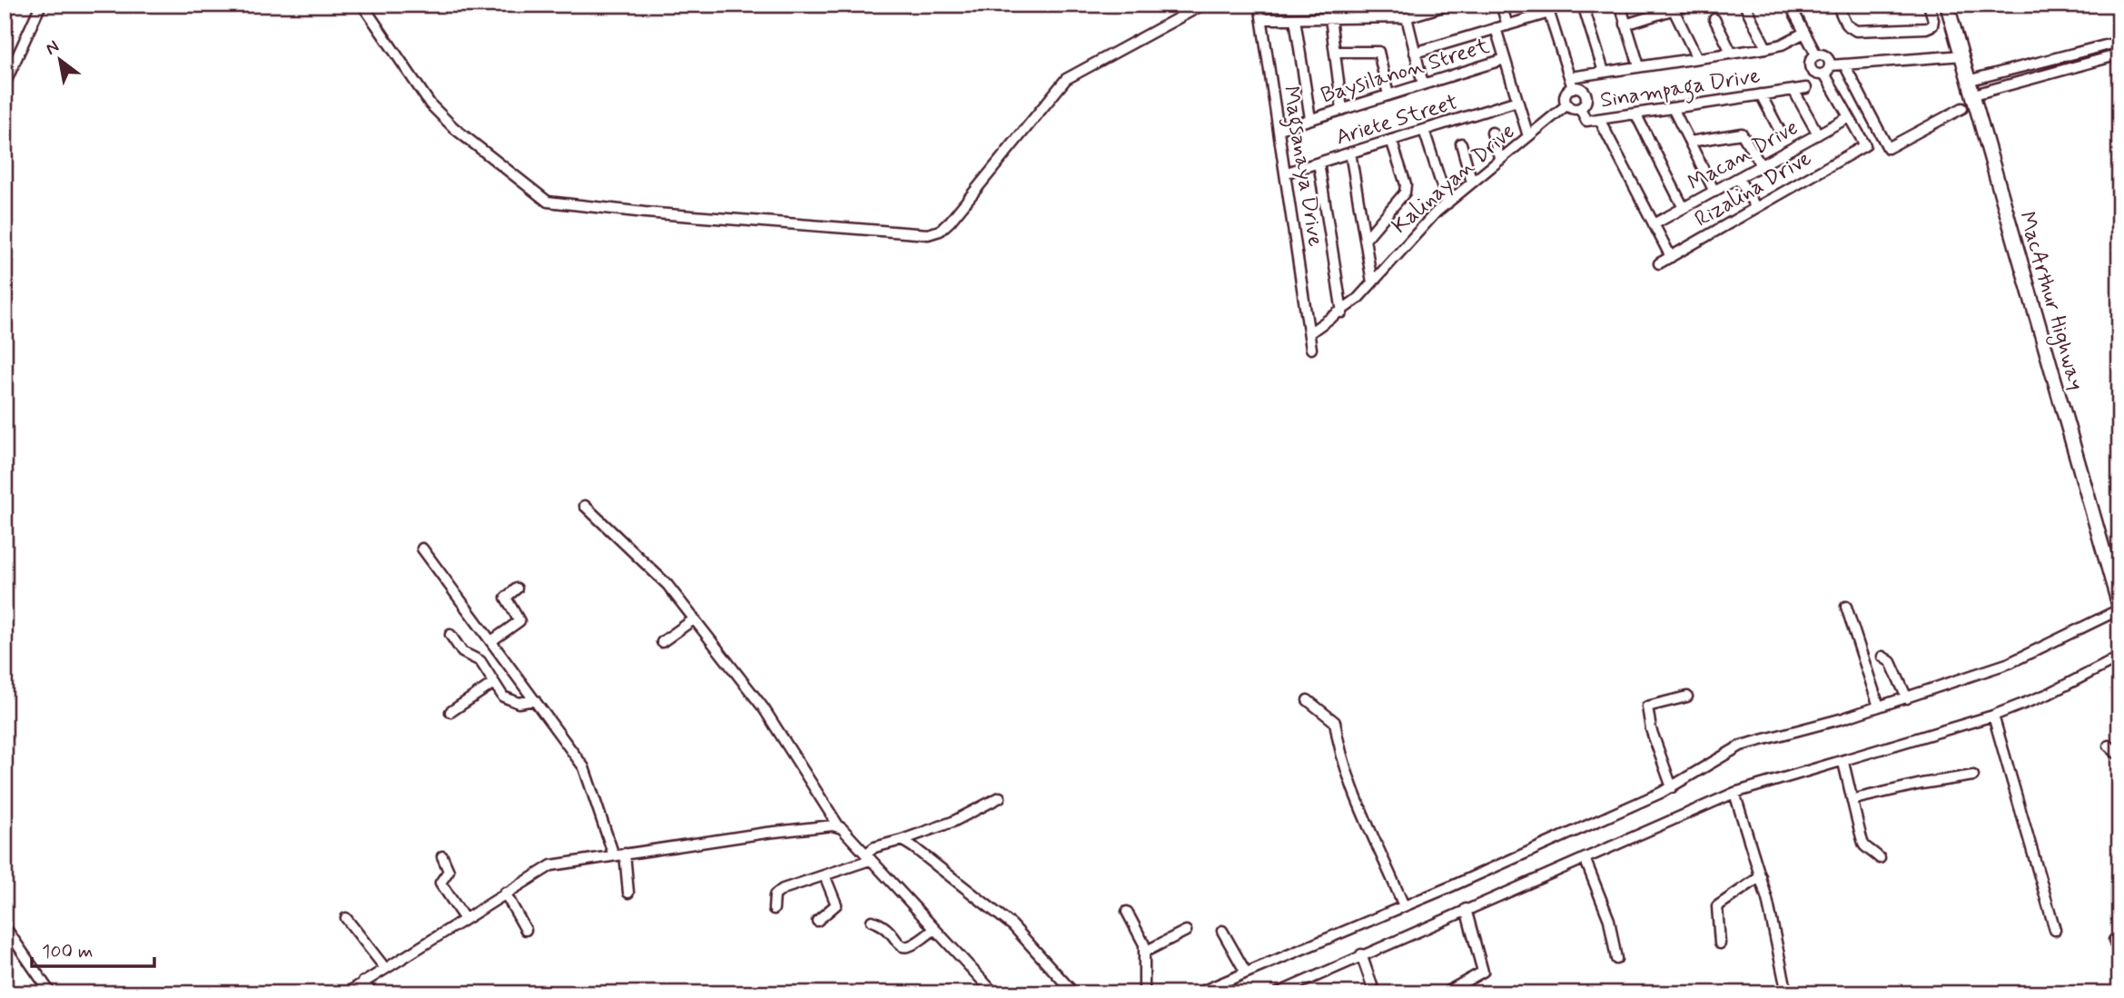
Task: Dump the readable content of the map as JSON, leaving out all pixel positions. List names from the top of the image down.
{
  "streets": {
    "highway": ["MacArthur Highway"],
    "street": [
      "Baysilanon Street",
      "Sinampaga Drive",
      "Ariete Street",
      "Macan Drive",
      "Magsanaya Drive",
      "Kalinayan Drive",
      "Rizalina Drive"
    ]
  },
  "crossings": [
    ["Baysilanon Street", "Magsanaya Drive"],
    ["Sinampaga Drive", "Macan Drive"],
    ["Sinampaga Drive", "Kalinayan Drive"],
    ["Ariete Street", "Magsanaya Drive"],
    ["Macan Drive", "Rizalina Drive"],
    ["Magsanaya Drive", "Kalinayan Drive"]
  ],
  "scale_bar": "100 m",
  "north": "top left"
}
